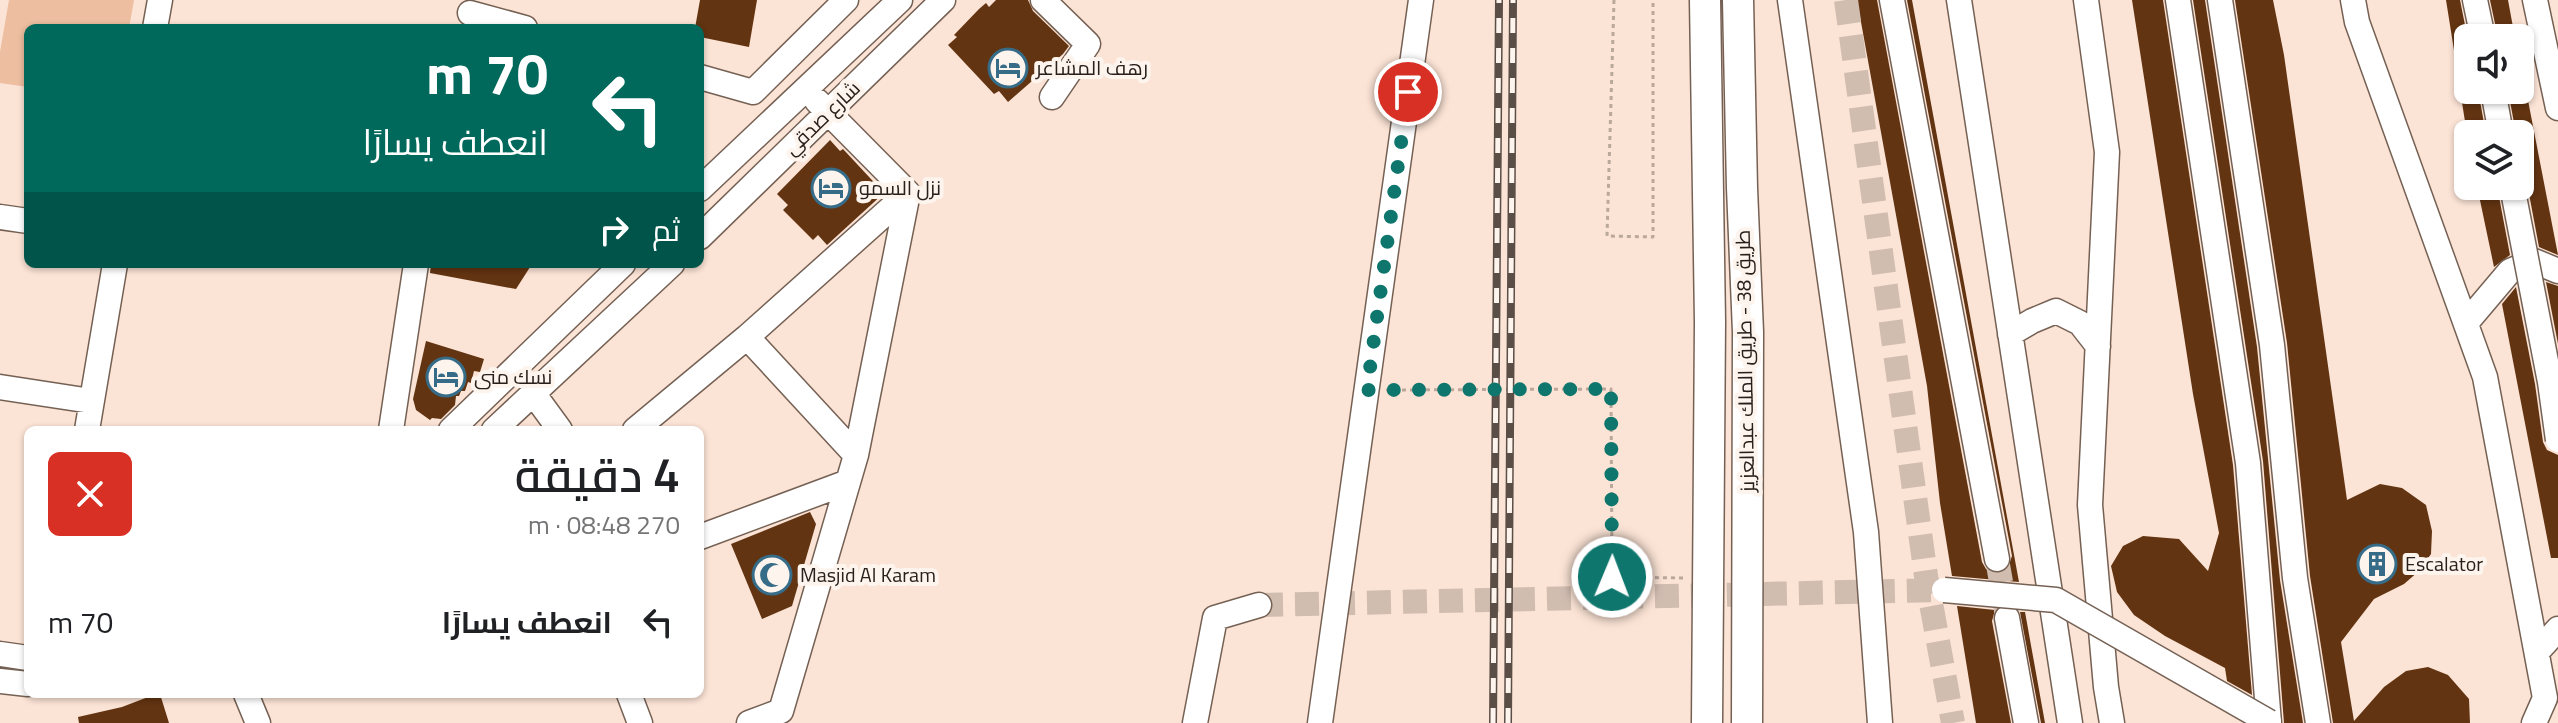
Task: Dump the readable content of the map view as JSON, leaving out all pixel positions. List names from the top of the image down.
{
  "streets": {
    "main road": ["طريق 38 - طريق الملك عبدالعزيز"],
    "street": ["شارع صدقي"]
  },
  "places": {
    "hotel": ["رهف المشاعر", "نزل السمو", "نسك منى"],
    "building": ["Escalator"],
    "mosque": ["Masjid Al Karam"]
  },
  "page": {
    "turn": ["70 m", "انعطف يسارًا"],
    "then": "ثم",
    "heading": ["4 دقيقة", "270 m · 08:48"],
    "list": [
      {
        "name": "انعطف يسارًا",
        "value": "70 m"
      }
    ]
  }
}
